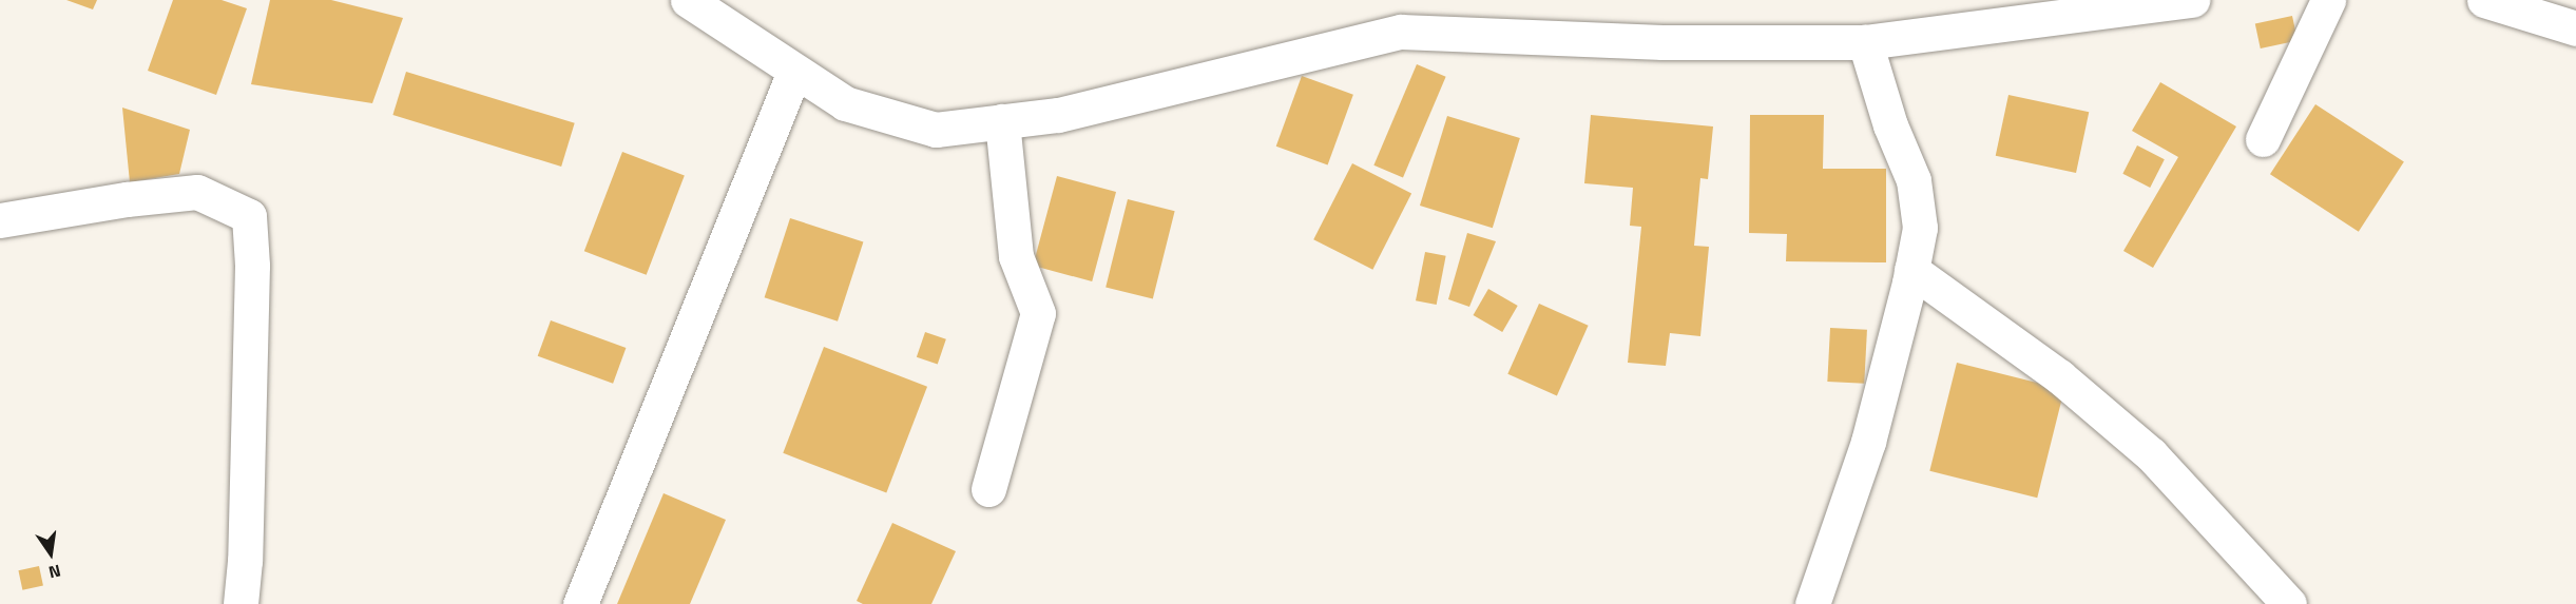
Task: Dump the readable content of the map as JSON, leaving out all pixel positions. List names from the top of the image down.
{
  "north": "bottom"
}
